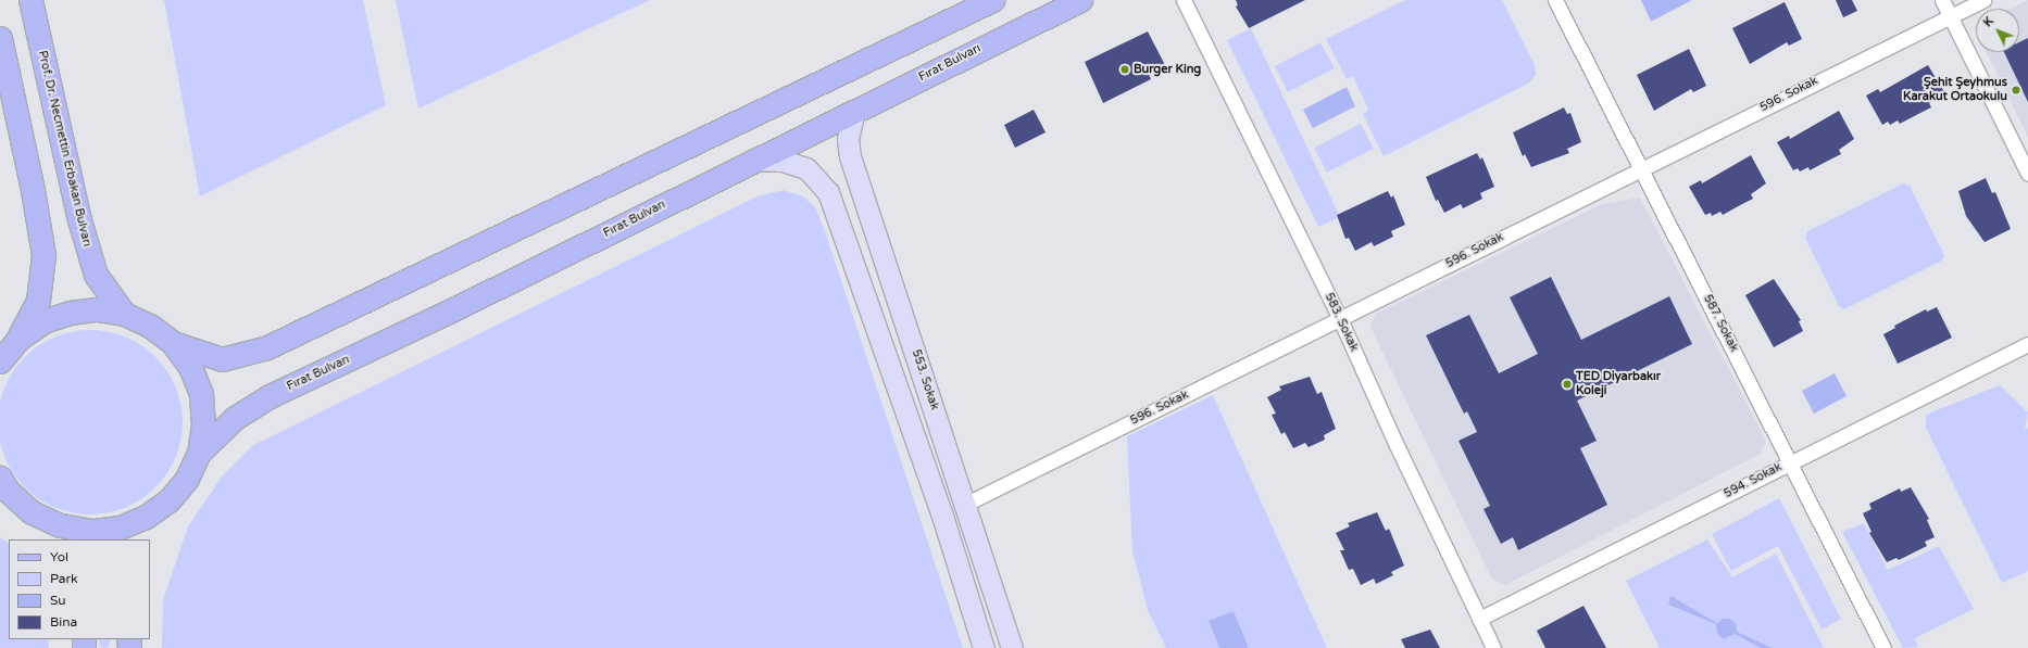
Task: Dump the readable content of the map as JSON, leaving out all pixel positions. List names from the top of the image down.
{
  "streets": {
    "main road": ["Fırat Bulvarı", "Prof. Dr. Necmettin Erbakan Bulvarı", "553. Sokak"],
    "street": [
      "596. Sokak",
      "583. Sokak",
      "587. Sokak",
      "594. Sokak"
    ]
  },
  "crossings": [
    ["Fırat Bulvarı", "553. Sokak"],
    ["596. Sokak", "583. Sokak"],
    ["596. Sokak", "587. Sokak"],
    ["596. Sokak", "553. Sokak"],
    ["583. Sokak", "594. Sokak"],
    ["587. Sokak", "594. Sokak"]
  ],
  "places": ["Burger King", "Şehit Şeyhmus Karakut Ortaokulu", "TED Diyarbakır Koleji"],
  "legend": [
    "Yol",
    "Park",
    "Su",
    "Bina"
  ],
  "north": "top left"
}
